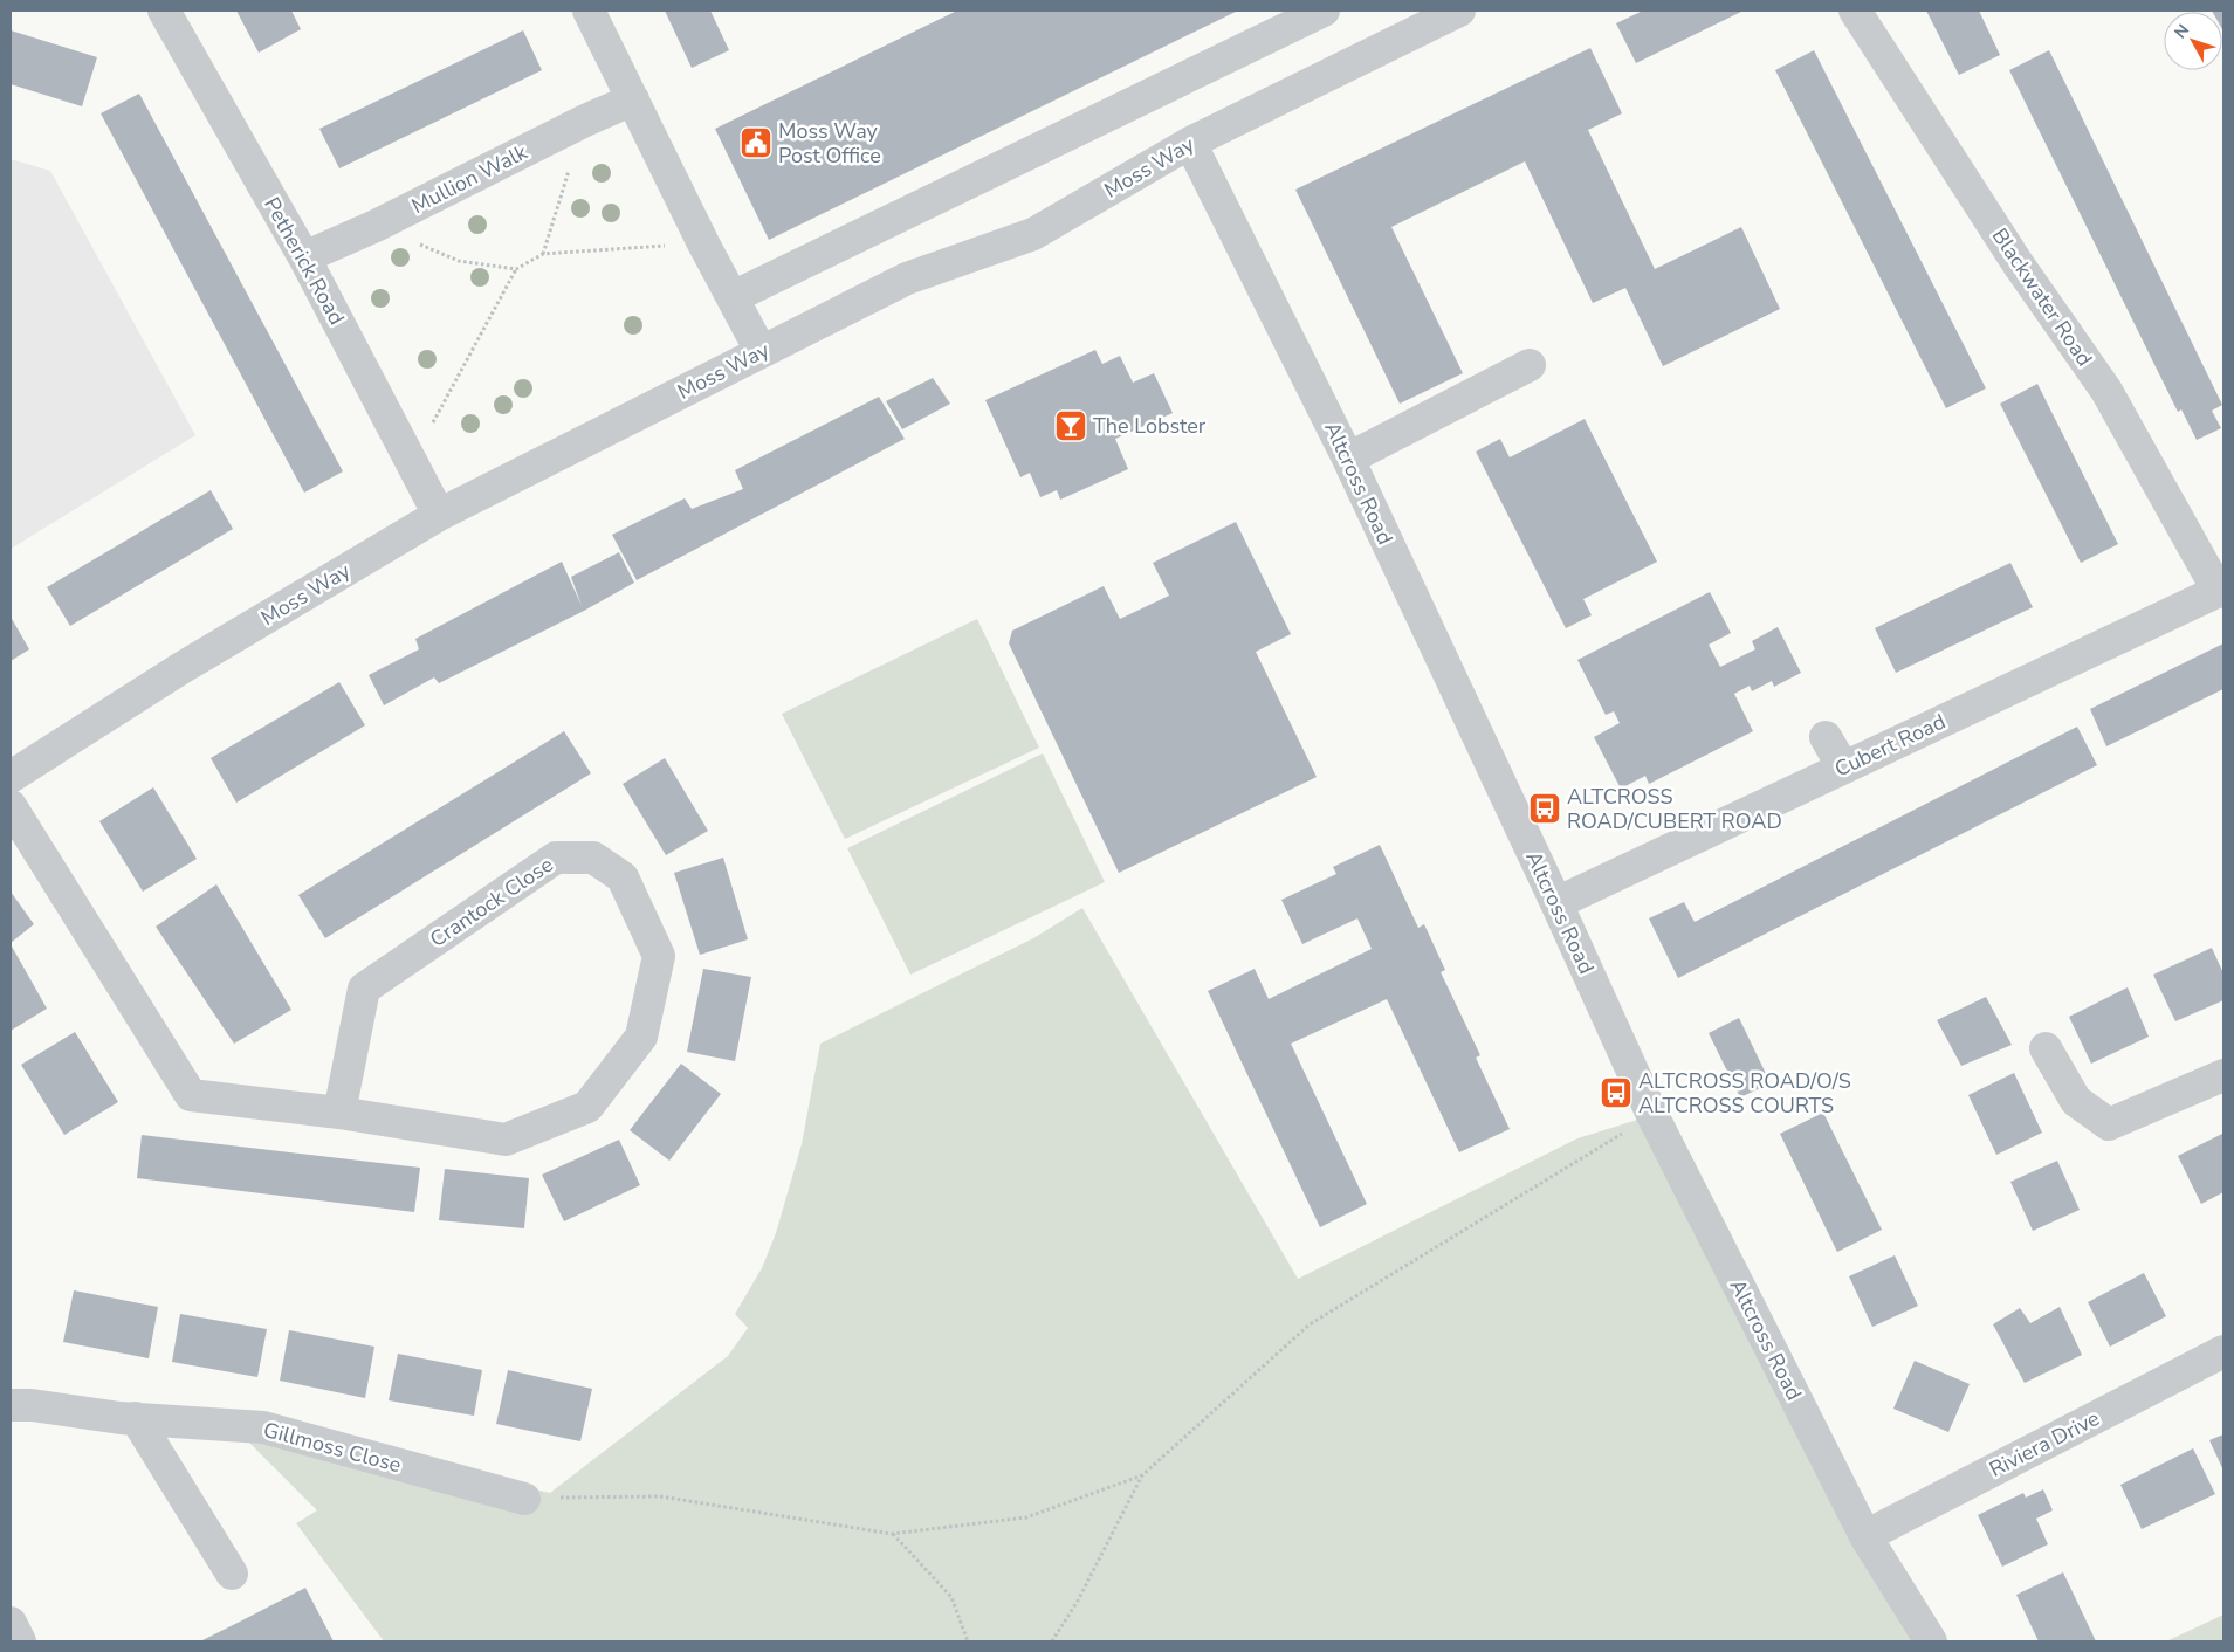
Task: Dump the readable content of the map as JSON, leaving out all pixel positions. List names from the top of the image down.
{
  "streets": {
    "street": [
      "Moss Way",
      "Mullion Walk",
      "Petherick Road",
      "Blackwater Road",
      "Altcross Road",
      "Cubert Road",
      "Crantock Close",
      "Riviera Drive",
      "Gillmoss Close"
    ]
  },
  "crossings": [
    ["Moss Way", "Petherick Road"],
    ["Moss Way", "Altcross Road"],
    ["Mullion Walk", "Petherick Road"],
    ["Blackwater Road", "Cubert Road"],
    ["Altcross Road", "Cubert Road"],
    ["Altcross Road", "Riviera Drive"]
  ],
  "places": {
    "public building": ["Moss Way Post Office"],
    "bar": ["The Lobster"],
    "bus stop": ["ALTCROSS ROAD/CUBERT ROAD", "ALTCROSS ROAD/O/S ALTCROSS COURTS"]
  },
  "north": "top left"
}
